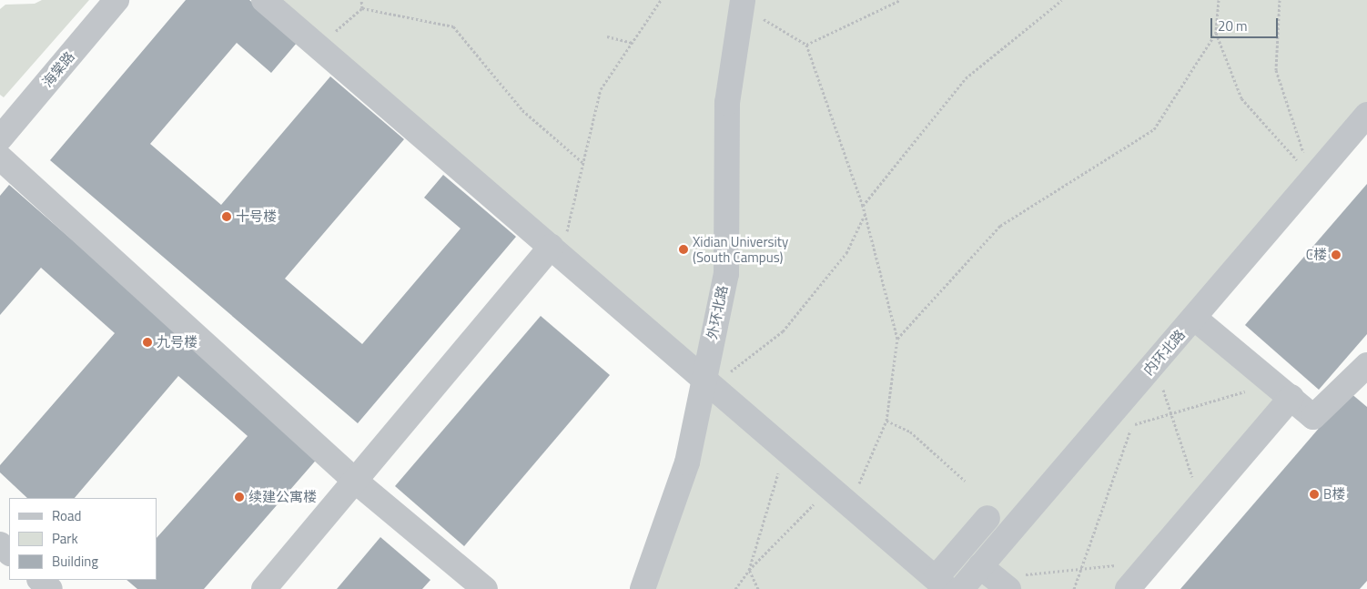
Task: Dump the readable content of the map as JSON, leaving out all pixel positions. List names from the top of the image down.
{
  "streets": {
    "lane": ["海棠路", "外环北路", "内环北路"]
  },
  "places": [
    "十号楼",
    "Xidian University (South Campus)",
    "C楼",
    "九号楼",
    "B楼",
    "续建公寓楼"
  ],
  "legend": ["Road", "Park", "Building"],
  "scale_bar": "20 m"
}
